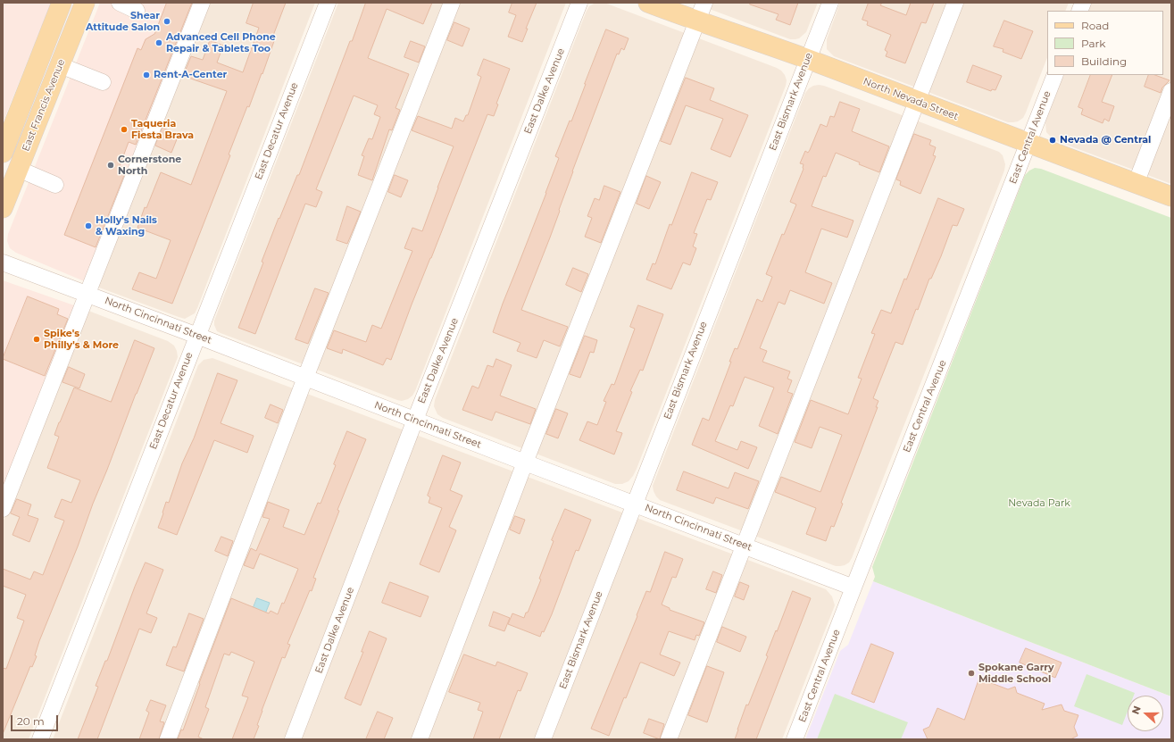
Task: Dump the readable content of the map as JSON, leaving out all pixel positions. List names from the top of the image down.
{
  "streets": {
    "main road": ["North Nevada Street", "East Francis Avenue"],
    "street": [
      "East Dalke Avenue",
      "East Bismark Avenue",
      "East Decatur Avenue",
      "East Central Avenue",
      "North Cincinnati Street"
    ]
  },
  "crossings": [
    ["East Dalke Avenue", "North Cincinnati Street"],
    ["North Nevada Street", "East Bismark Avenue"],
    ["North Nevada Street", "East Central Avenue"],
    ["East Bismark Avenue", "North Cincinnati Street"],
    ["East Decatur Avenue", "North Cincinnati Street"],
    ["East Central Avenue", "North Cincinnati Street"]
  ],
  "parks": ["Nevada Park"],
  "places": [
    "Shear Attitude Salon",
    "Advanced Cell Phone Repair & Tablets Too",
    "Rent-A-Center",
    "Taqueria Fiesta Brava",
    "Nevada @ Central",
    "Cornerstone North",
    "Holly's Nails & Waxing",
    "Spike's Philly's & More",
    "Spokane Garry Middle School"
  ],
  "legend": ["Road", "Park", "Building"],
  "scale_bar": "20 m",
  "north": "left"
}
